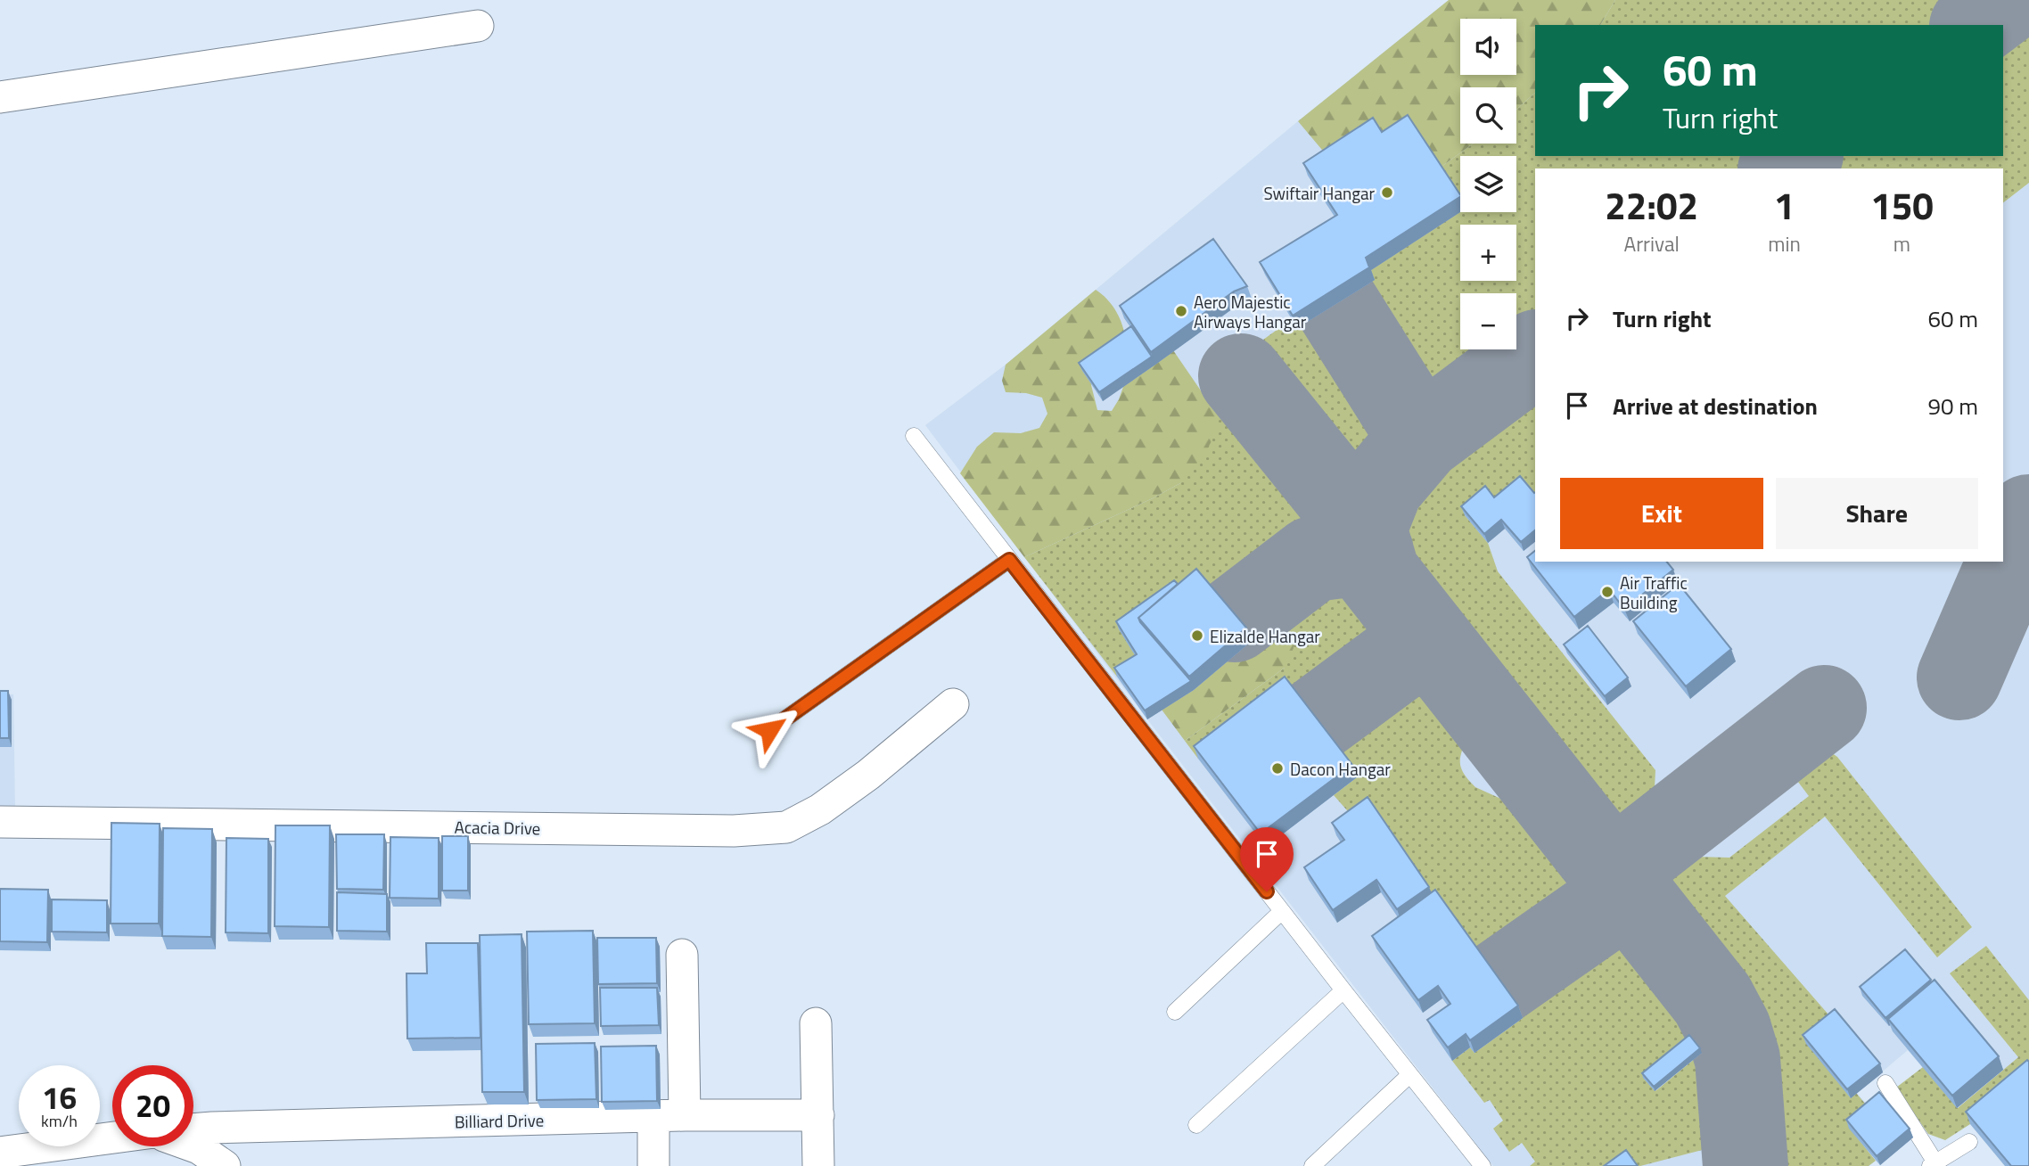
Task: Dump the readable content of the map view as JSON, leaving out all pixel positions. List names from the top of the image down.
{
  "streets": {
    "street": ["Acacia Drive", "Billiard Drive"]
  },
  "places": [
    "Swiftair Hangar",
    "Aero Majestic Airways Hangar",
    "Air Traffic Building",
    "Elizalde Hangar",
    "Dacon Hangar"
  ],
  "page": {
    "map_buttons": ["+", "−"],
    "turn": ["60 m", "Turn right"],
    "eta": [
      "22:02",
      "Arrival",
      "1",
      "min",
      "150",
      "m"
    ],
    "list": [
      {
        "name": "Turn right",
        "value": "60 m"
      },
      {
        "name": "Arrive at destination",
        "value": "90 m"
      }
    ],
    "buttons": ["Exit", "Share"],
    "speed": "16 km/h",
    "limit": "20"
  }
}
